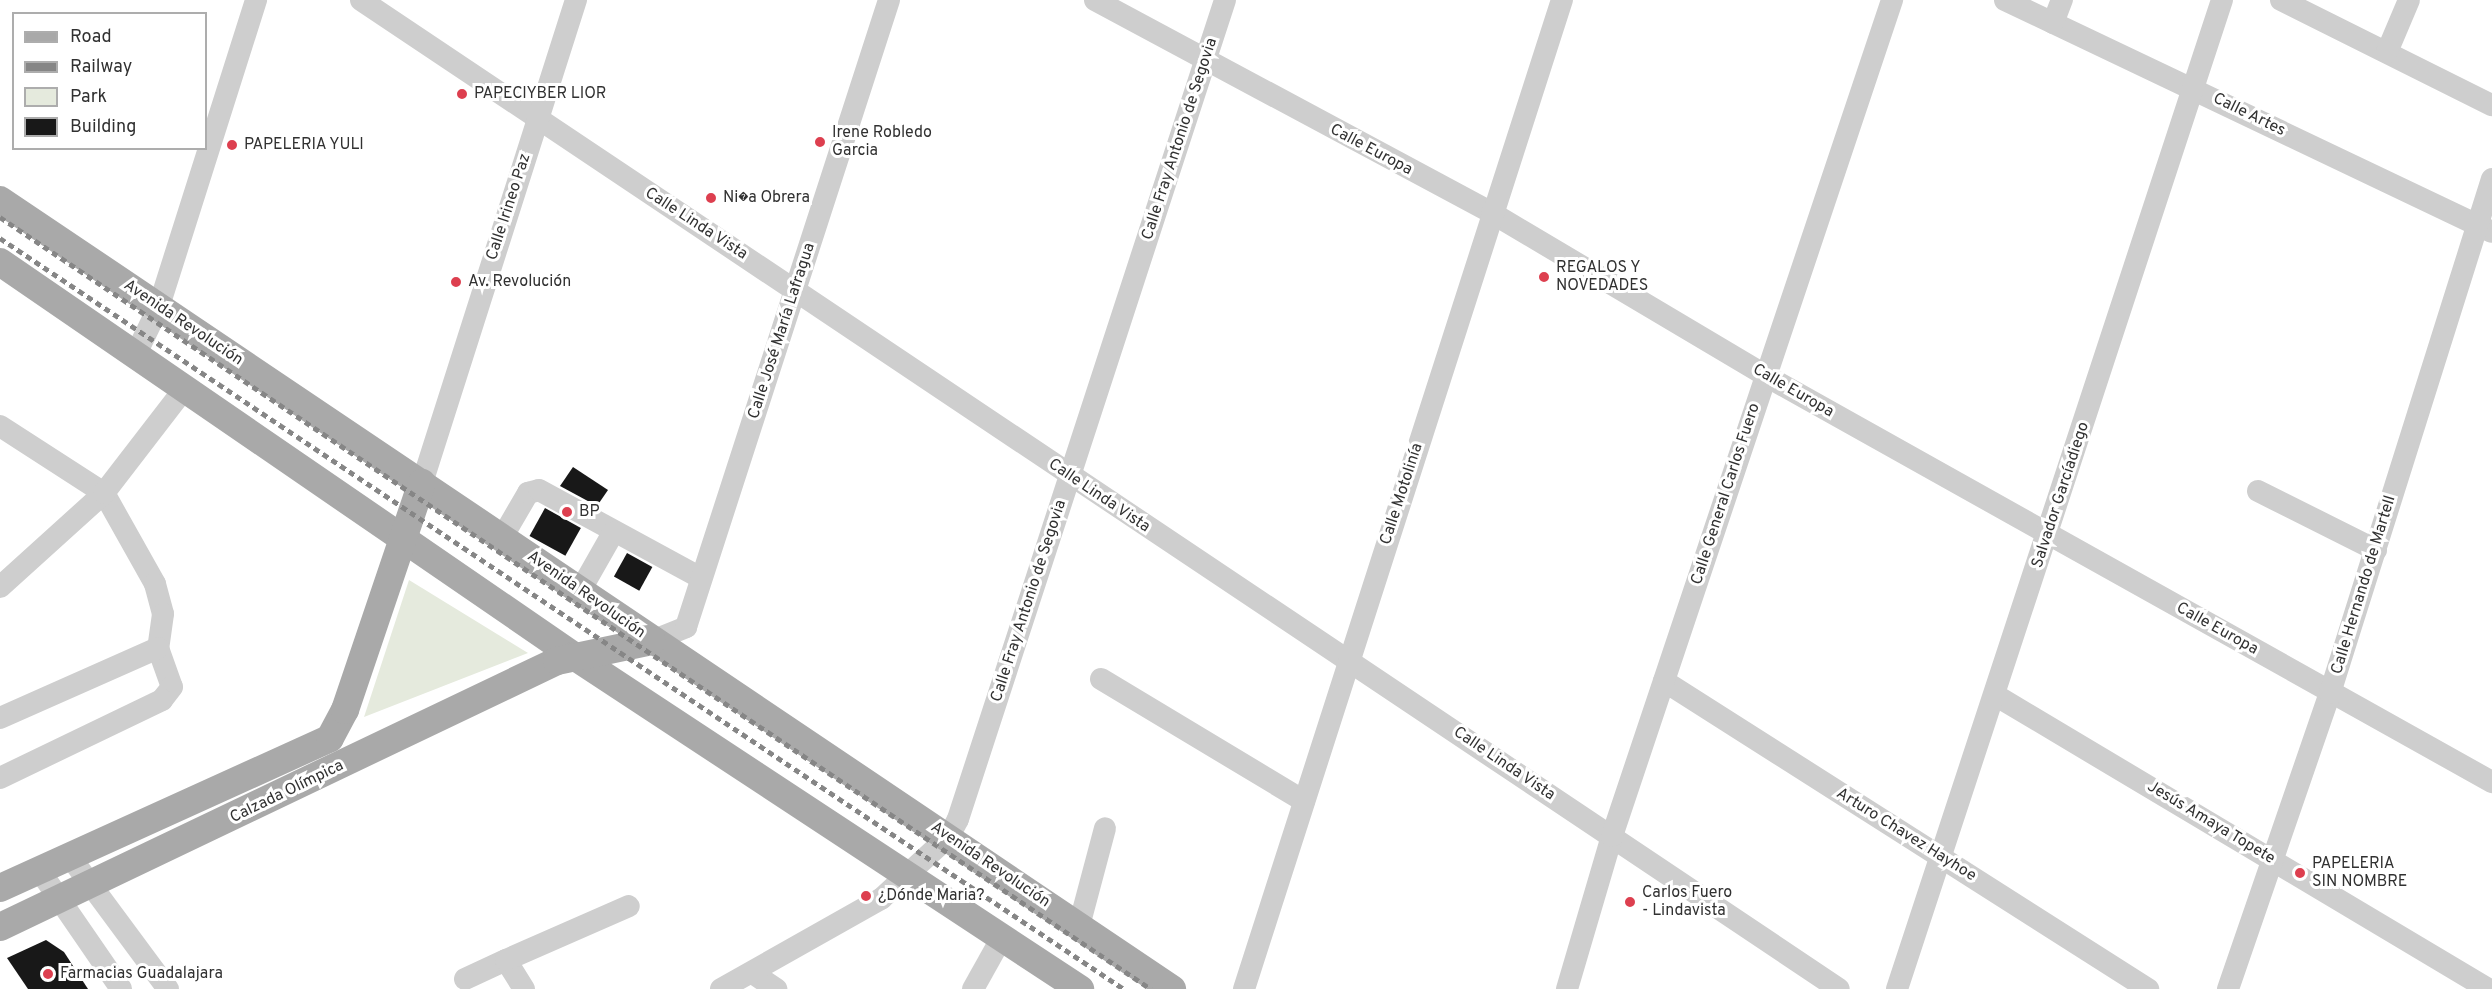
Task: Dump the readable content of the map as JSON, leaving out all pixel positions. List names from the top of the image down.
{
  "streets": {
    "main road": ["Avenida Revolución", "Calzada Olímpica"],
    "street": [
      "Calle Artes",
      "Calle Fray Antonio de Segovia",
      "Calle Europa",
      "Calle Irineo Paz",
      "Calle Linda Vista",
      "Calle José María Lafragua",
      "Calle Motolinía",
      "Calle General Carlos Fuero",
      "Salvador Garcíadiego",
      "Calle Hernando de Martell",
      "Jesús Amaya Topete",
      "Arturo Chavez Hayhoe"
    ]
  },
  "crossings": [
    ["Calle Artes", "Salvador Garcíadiego"],
    ["Calle Artes", "Calle Hernando de Martell"],
    ["Calle Fray Antonio de Segovia", "Calle Europa"],
    ["Calle Fray Antonio de Segovia", "Calle Linda Vista"],
    ["Calle Fray Antonio de Segovia", "Avenida Revolución"],
    ["Calle Europa", "Calle Motolinía"],
    ["Calle Europa", "Calle General Carlos Fuero"],
    ["Calle Europa", "Salvador Garcíadiego"],
    ["Calle Europa", "Calle Hernando de Martell"],
    ["Calle Irineo Paz", "Calle Linda Vista"],
    ["Calle Irineo Paz", "Avenida Revolución"],
    ["Calle Irineo Paz", "Calzada Olímpica"],
    ["Calle Linda Vista", "Calle José María Lafragua"],
    ["Calle Linda Vista", "Calle Motolinía"],
    ["Calle Linda Vista", "Calle General Carlos Fuero"],
    ["Avenida Revolución", "Calle José María Lafragua"],
    ["Avenida Revolución", "Calzada Olímpica"],
    ["Calle José María Lafragua", "Calzada Olímpica"],
    ["Calle General Carlos Fuero", "Arturo Chavez Hayhoe"],
    ["Salvador Garcíadiego", "Jesús Amaya Topete"],
    ["Salvador Garcíadiego", "Arturo Chavez Hayhoe"],
    ["Calle Hernando de Martell", "Jesús Amaya Topete"]
  ],
  "places": [
    "PAPECIYBER LIOR",
    "Irene Robledo Garcia",
    "PAPELERIA YULI",
    "Ni�a Obrera",
    "REGALOS Y NOVEDADES",
    "Av. Revolución",
    "BP",
    "PAPELERIA SIN NOMBRE",
    "¿Dónde Maria?",
    "Carlos Fuero - Lindavista",
    "Farmacias Guadalajara"
  ],
  "legend": [
    "Road",
    "Railway",
    "Park",
    "Building"
  ]
}
